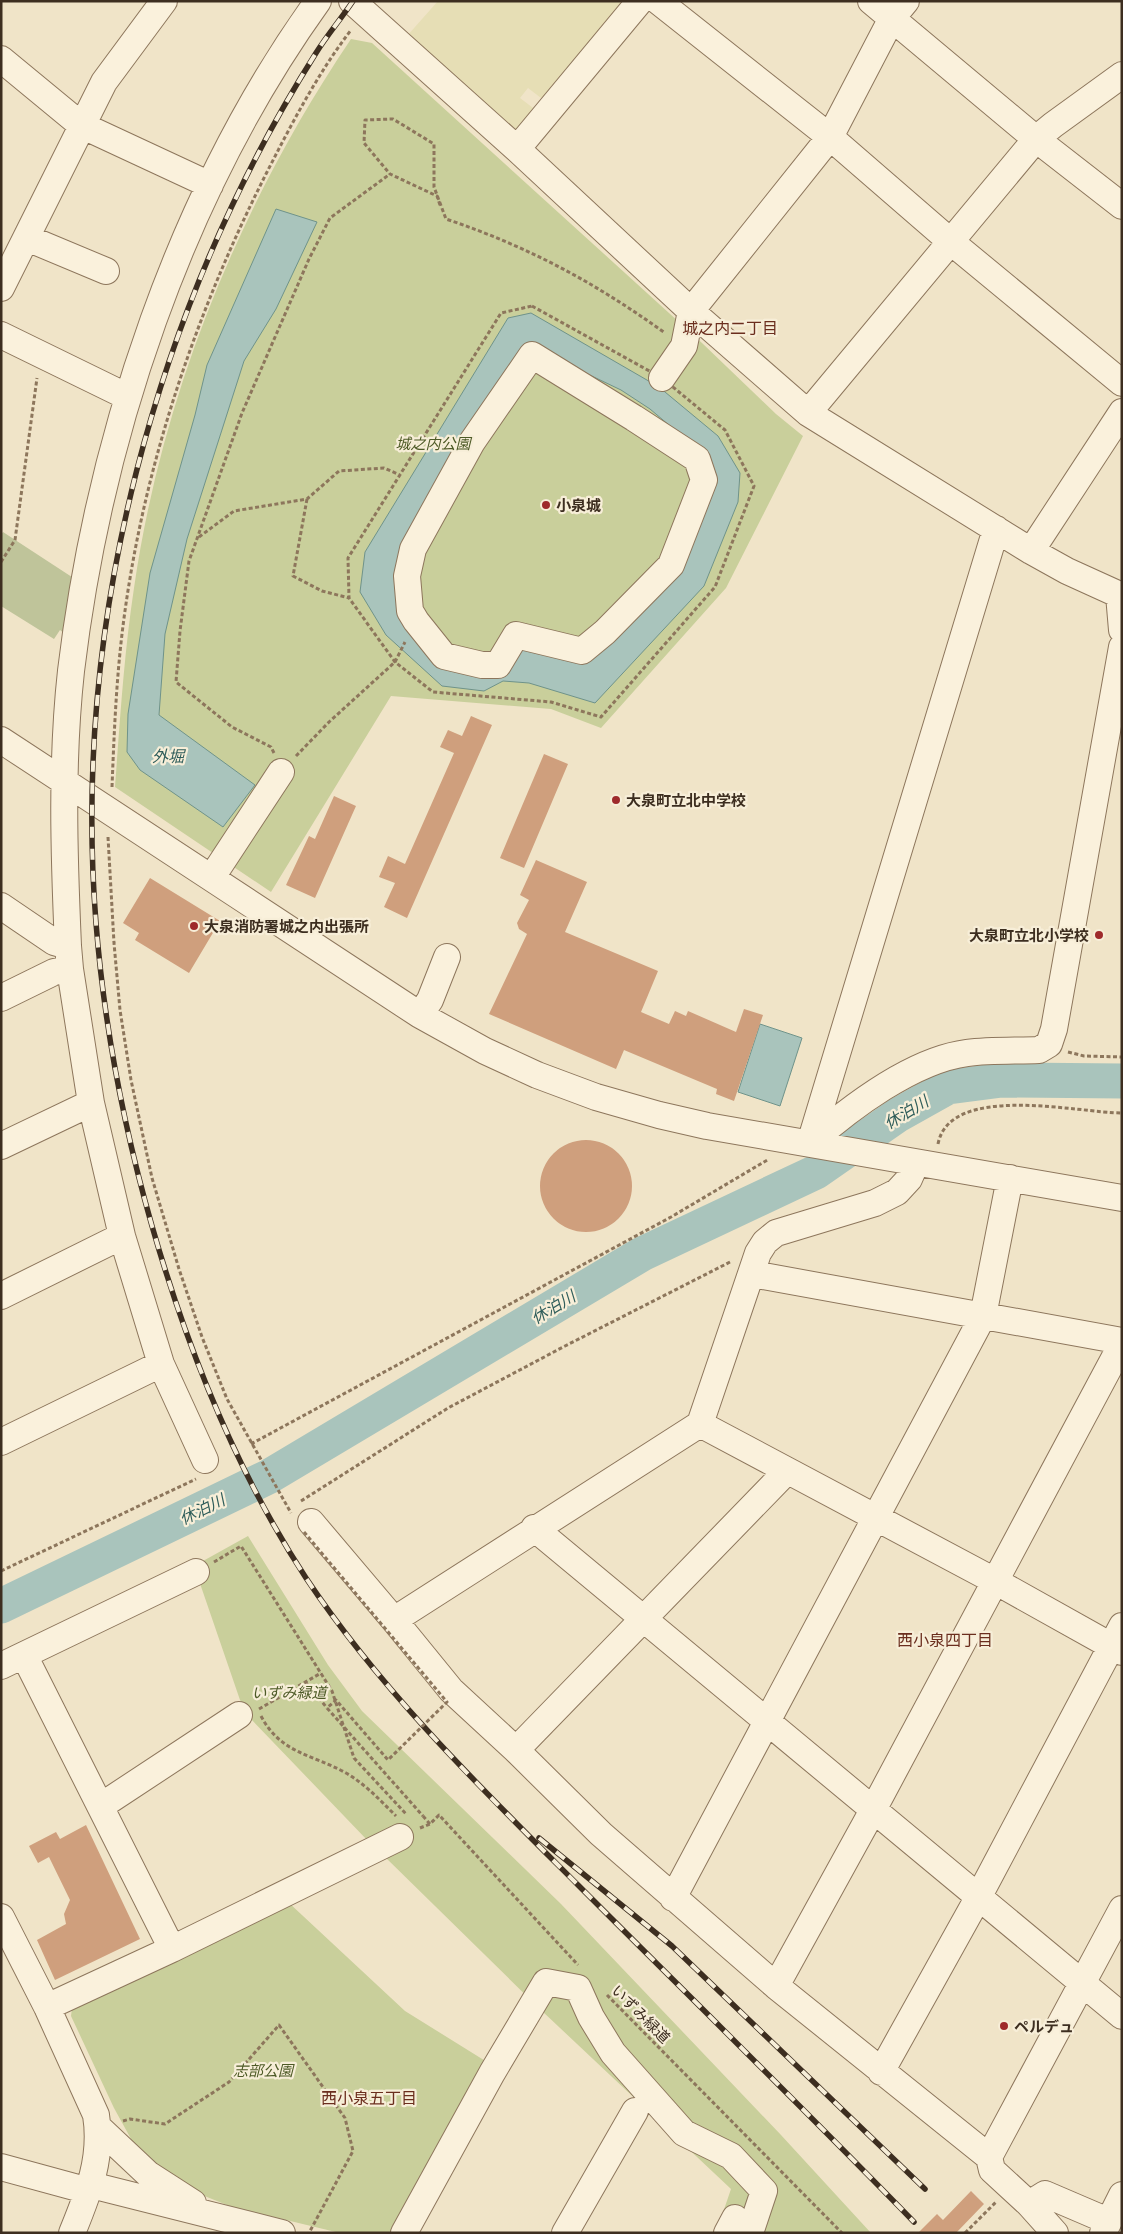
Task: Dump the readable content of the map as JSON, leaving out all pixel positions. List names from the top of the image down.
{
  "streets": {
    "path": ["いずみ緑道"]
  },
  "districts": ["城之内二丁目", "西小泉四丁目", "西小泉五丁目"],
  "water": ["外堀", "休泊川"],
  "parks": ["城之内公園", "いずみ緑道", "志部公園"],
  "places": [
    "小泉城",
    "大泉町立北中学校",
    "大泉消防署城之内出張所",
    "大泉町立北小学校",
    "ペルデュ"
  ]
}
